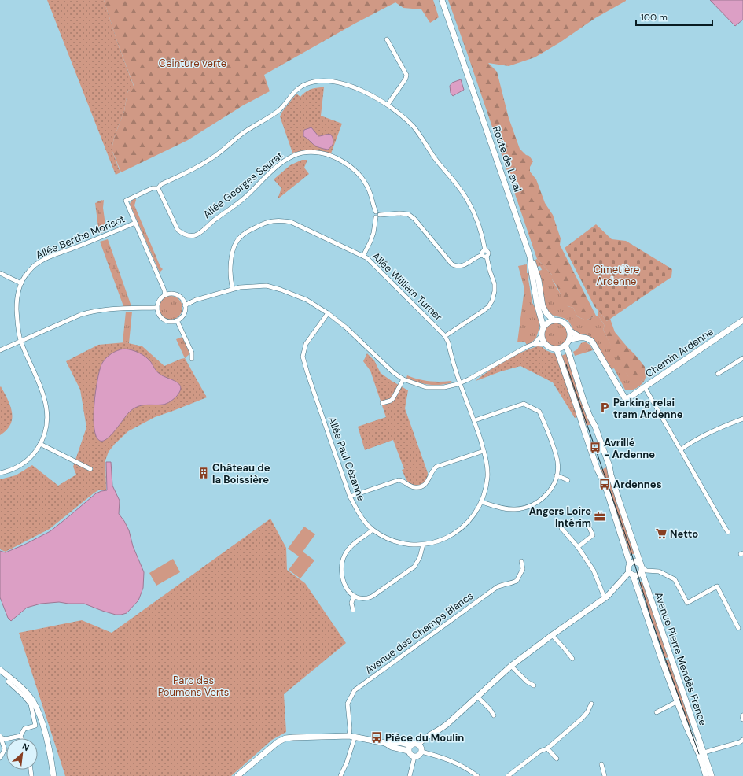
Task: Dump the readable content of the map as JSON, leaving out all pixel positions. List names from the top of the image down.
{
  "streets": {
    "main road": ["Route de Laval", "Chemin Ardenne", "Avenue Pierre Mendès France"],
    "street": [
      "Allée Georges Seurat",
      "Allée Berthe Morisot",
      "Allée William Turner",
      "Allée Paul Cézanne",
      "Avenue des Champs Blancs"
    ]
  },
  "crossings": [
    ["Route de Laval", "Avenue Pierre Mendès France"],
    ["Allée Georges Seurat", "Allée William Turner"],
    ["Allée William Turner", "Allée Paul Cézanne"]
  ],
  "parks": ["Ceinture verte", "Cimetière Ardenne", "Parc des Poumons Verts"],
  "places": {
    "parking": ["Parking relai tram Ardenne"],
    "bus stop": ["Avrillé - Ardenne", "Ardennes", "Pièce du Moulin"],
    "building": ["Château de la Boissière"],
    "office": ["Angers Loire Intérim"],
    "supermarket": ["Netto"]
  },
  "scale_bar": "100 m",
  "north": "top right"
}
